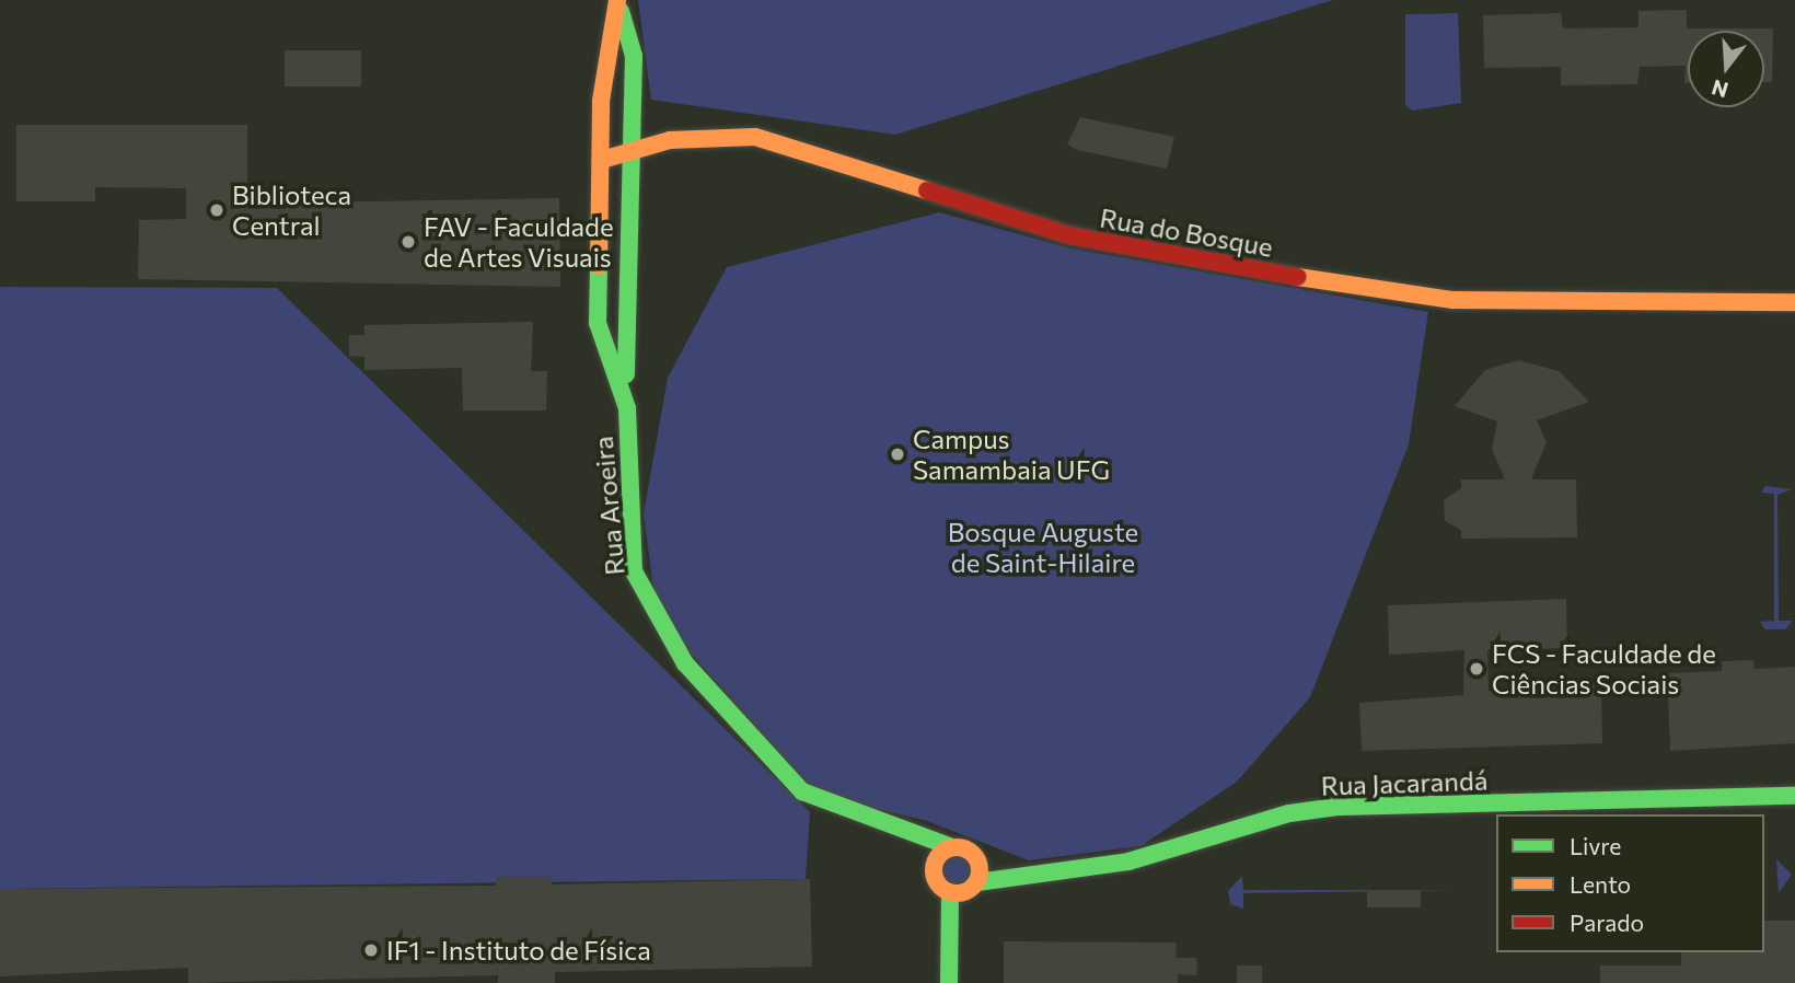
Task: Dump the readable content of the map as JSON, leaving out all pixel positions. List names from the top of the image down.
{
  "streets": {
    "street": ["Rua do Bosque", "Rua Aroeira", "Rua Jacarandá"]
  },
  "parks": ["Bosque Auguste de Saint-Hilaire"],
  "places": [
    "Biblioteca Central",
    "FAV - Faculdade de Artes Visuais",
    "Campus Samambaia UFG",
    "FCS - Faculdade de Ciências Sociais",
    "IF1 - Instituto de Física"
  ],
  "legend": ["Livre", "Lento", "Parado"],
  "north": "bottom"
}
